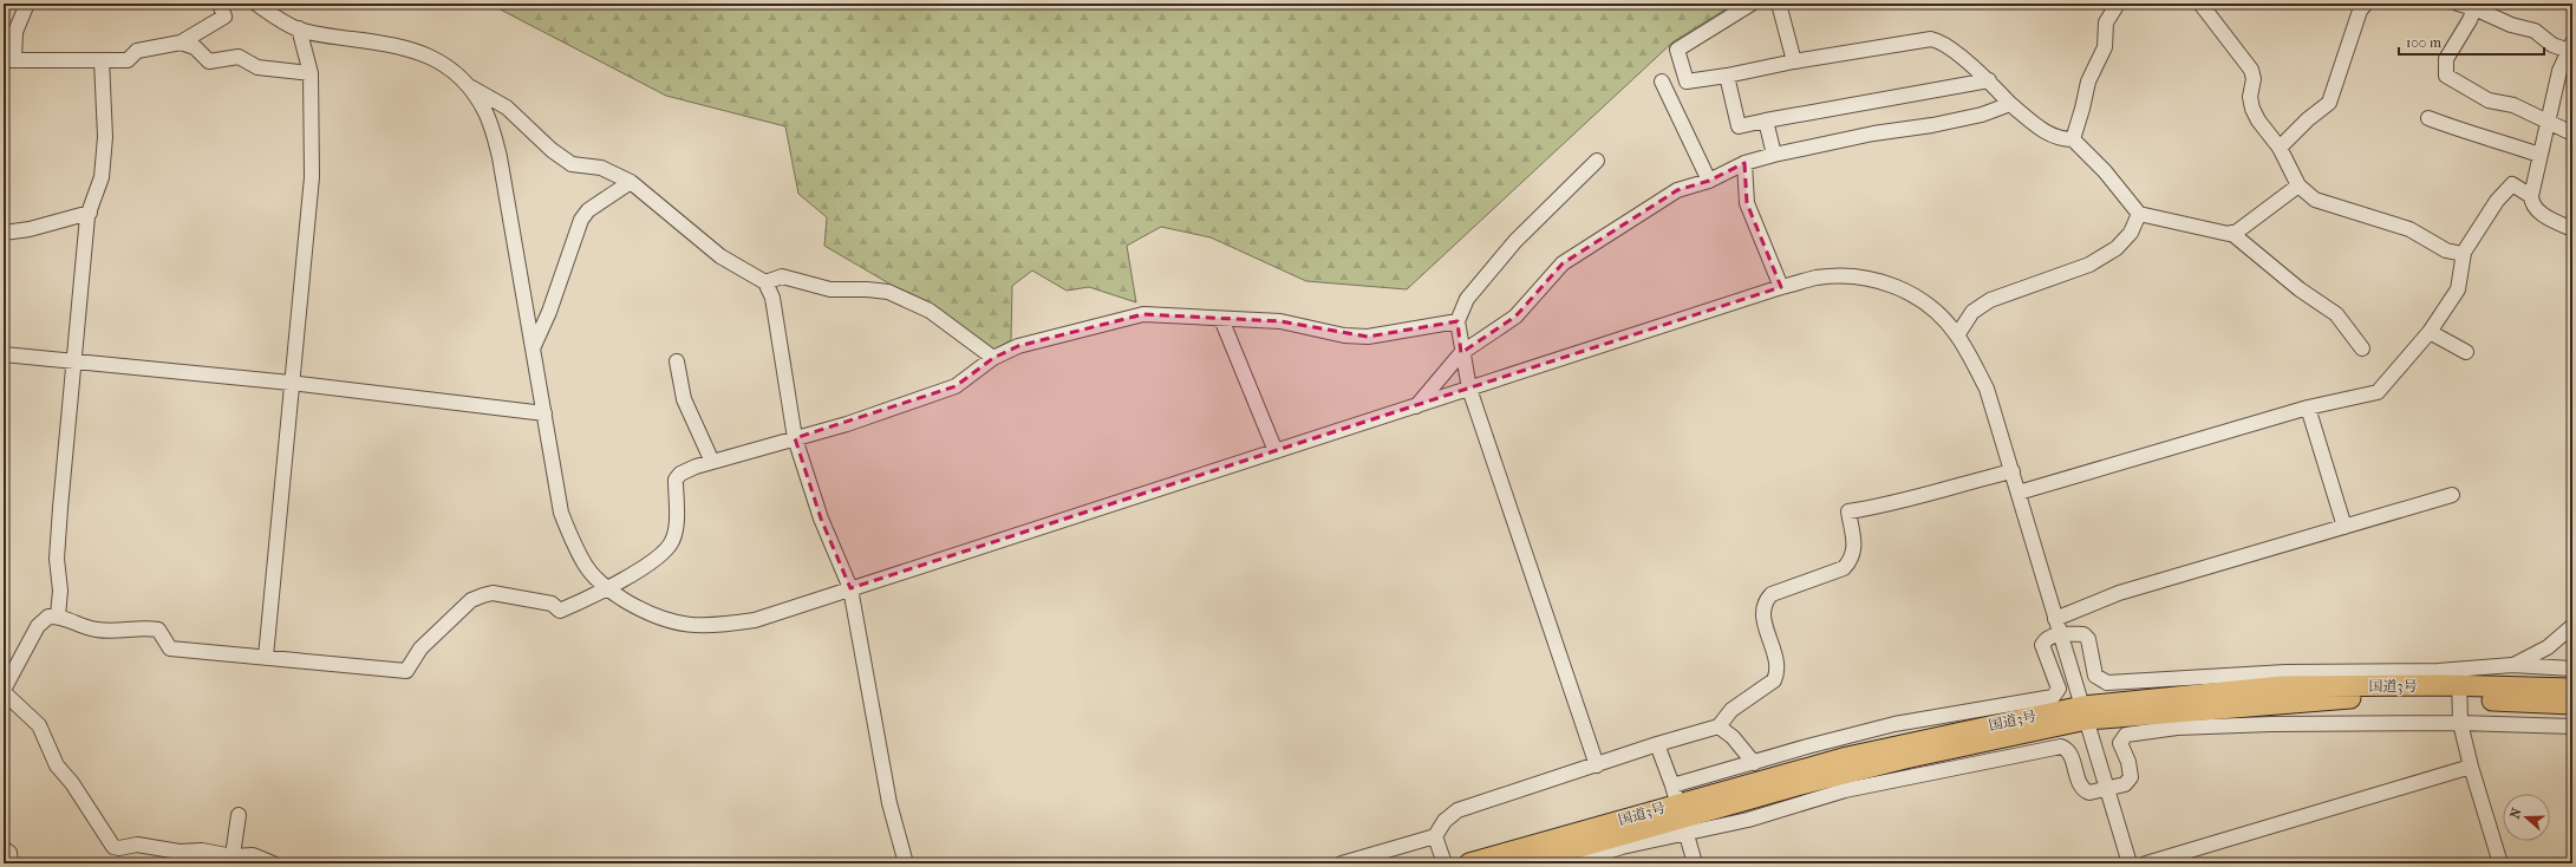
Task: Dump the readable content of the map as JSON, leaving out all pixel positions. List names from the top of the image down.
{
  "streets": {
    "highway": ["国道3号"]
  },
  "scale_bar": "100 m",
  "north": "left"
}
